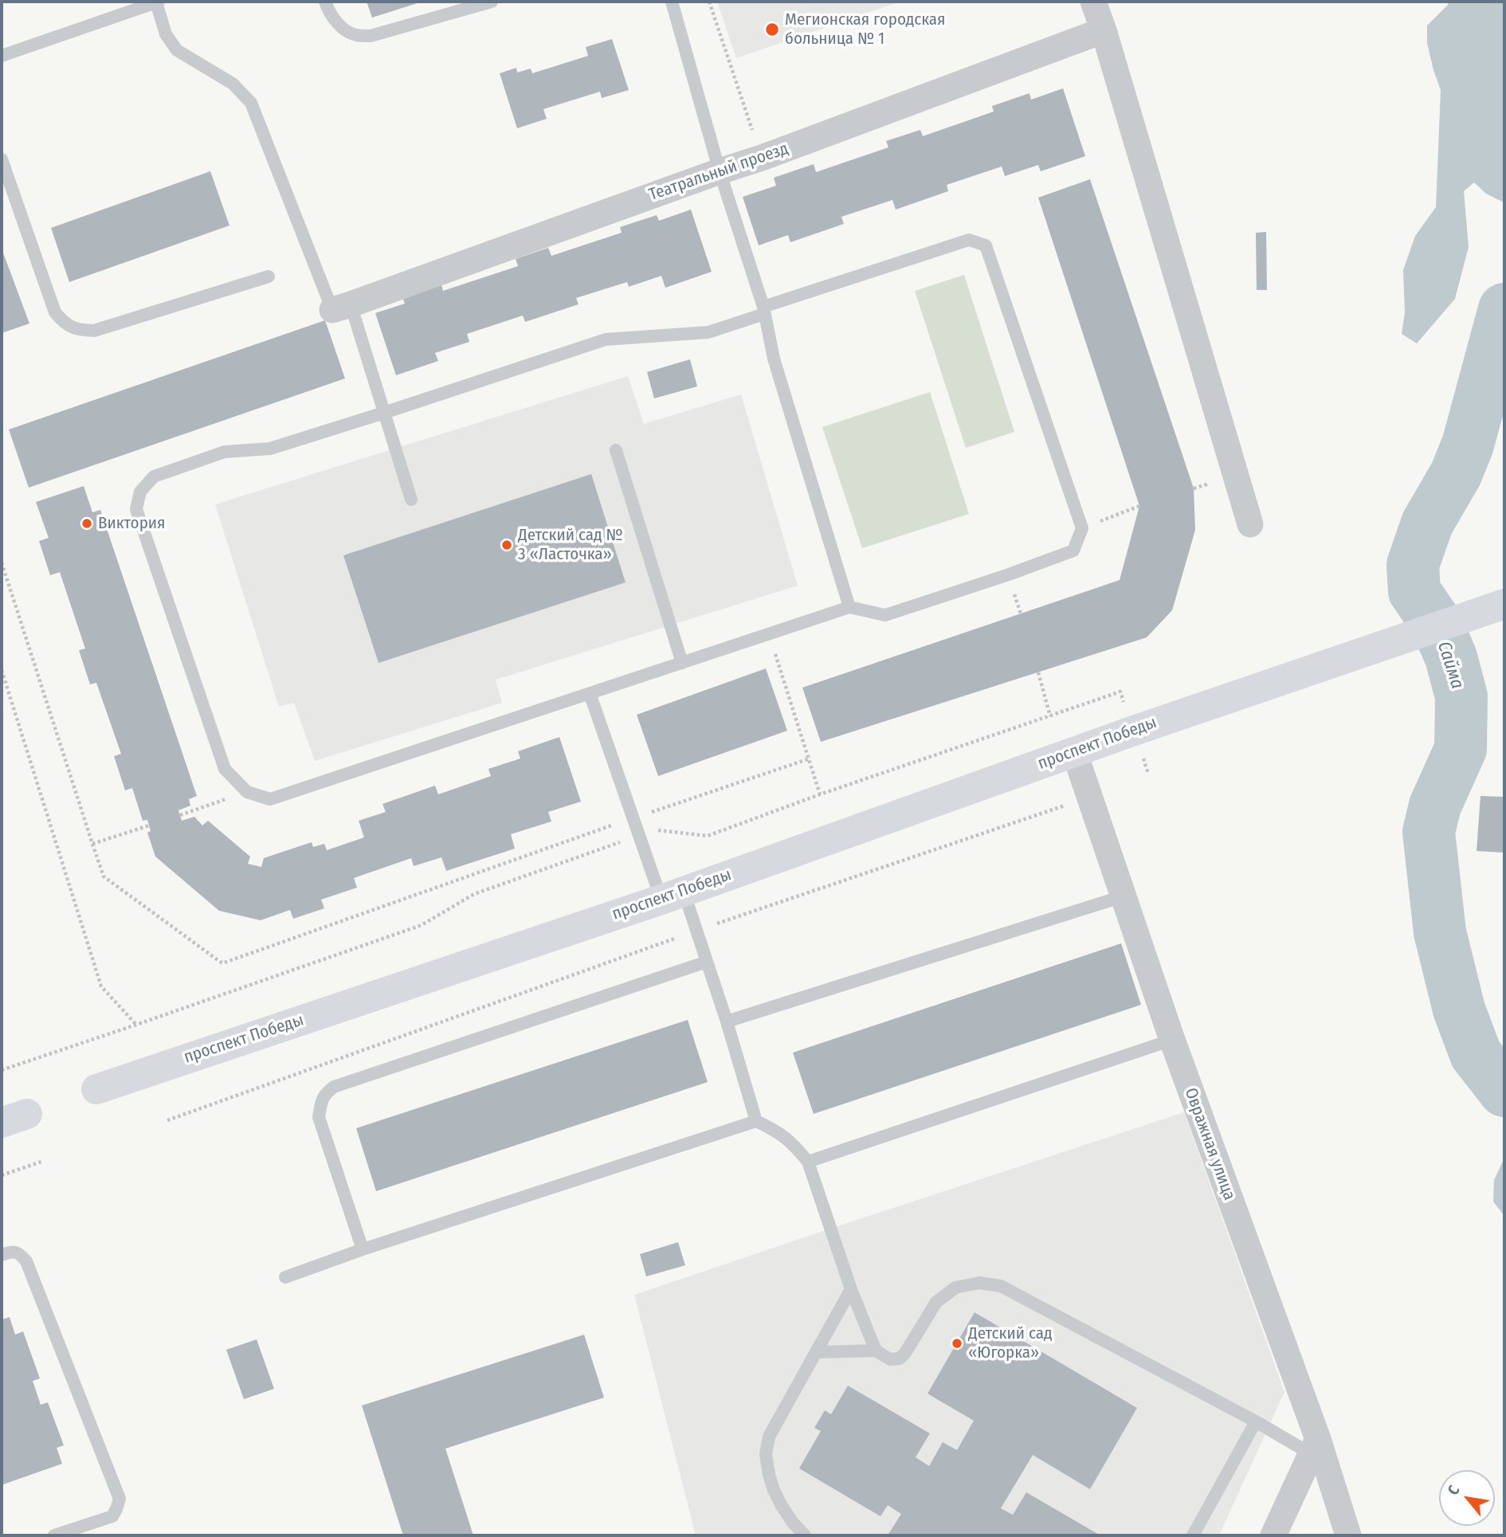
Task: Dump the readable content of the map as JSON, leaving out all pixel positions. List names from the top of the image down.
{
  "streets": {
    "street": ["Театральный проезд", "проспект Победы", "Овражная улица"]
  },
  "crossings": [
    ["проспект Победы", "Овражная улица"]
  ],
  "water": ["Сайма"],
  "places": [
    "Мегионская городская больница № 1",
    "Виктория",
    "Детский сад № 3 «Ласточка»",
    "Детский сад «Югорка»"
  ],
  "north": "top left"
}
